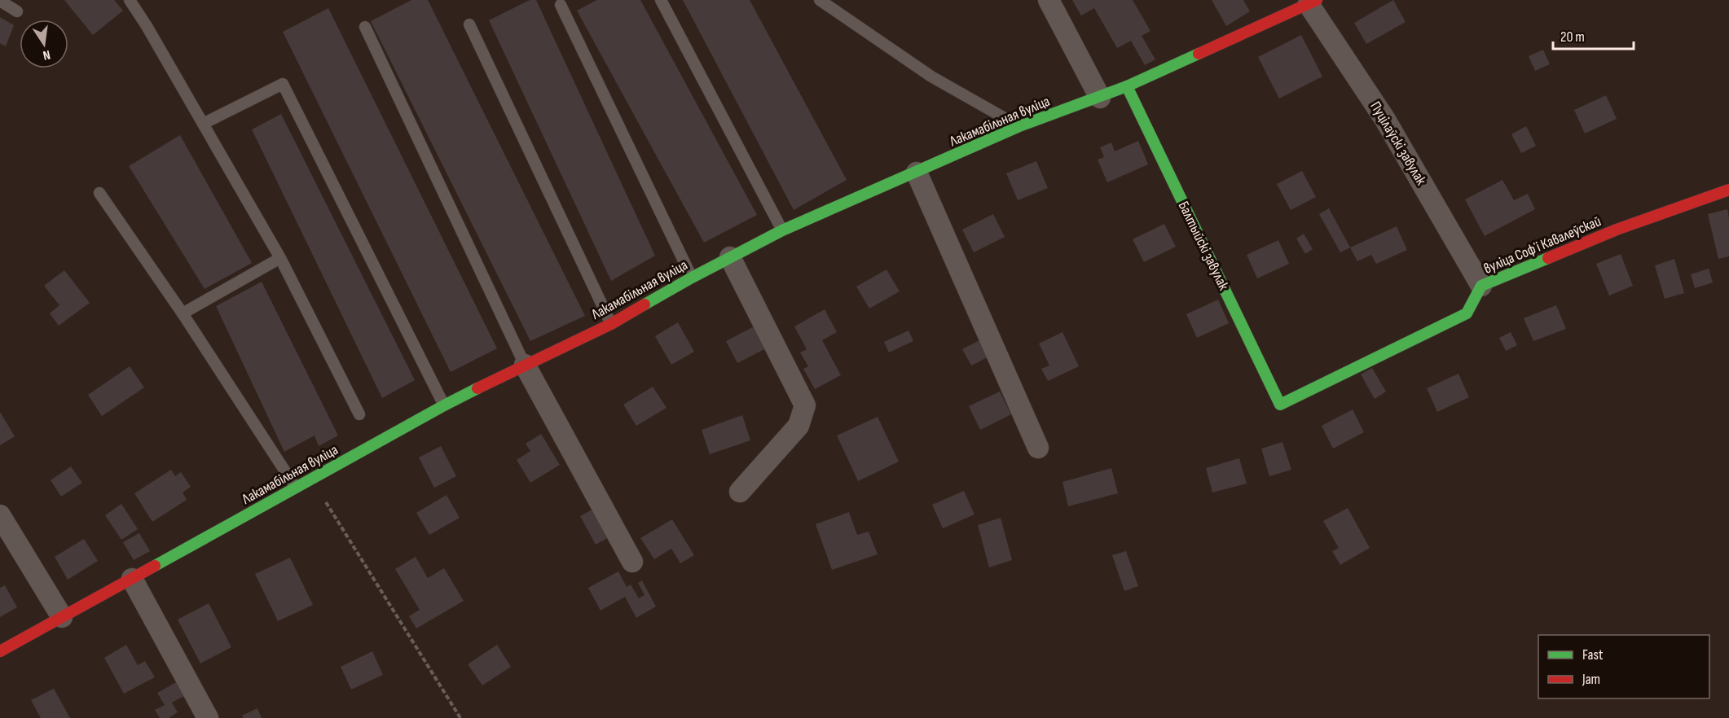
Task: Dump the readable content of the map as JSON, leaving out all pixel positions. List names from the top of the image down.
{
  "streets": {
    "street": [
      "Лакамабільная вуліца",
      "Пуцілаўскі завулак",
      "вуліца Софʼі Кавалеўскай",
      "Балтыйскі завулак"
    ]
  },
  "crossings": [
    ["Лакамабільная вуліца", "Пуцілаўскі завулак"],
    ["Лакамабільная вуліца", "Балтыйскі завулак"],
    ["Пуцілаўскі завулак", "вуліца Софʼі Кавалеўскай"],
    ["вуліца Софʼі Кавалеўскай", "Балтыйскі завулак"]
  ],
  "legend": ["Fast", "Jam"],
  "scale_bar": "20 m",
  "north": "bottom"
}
